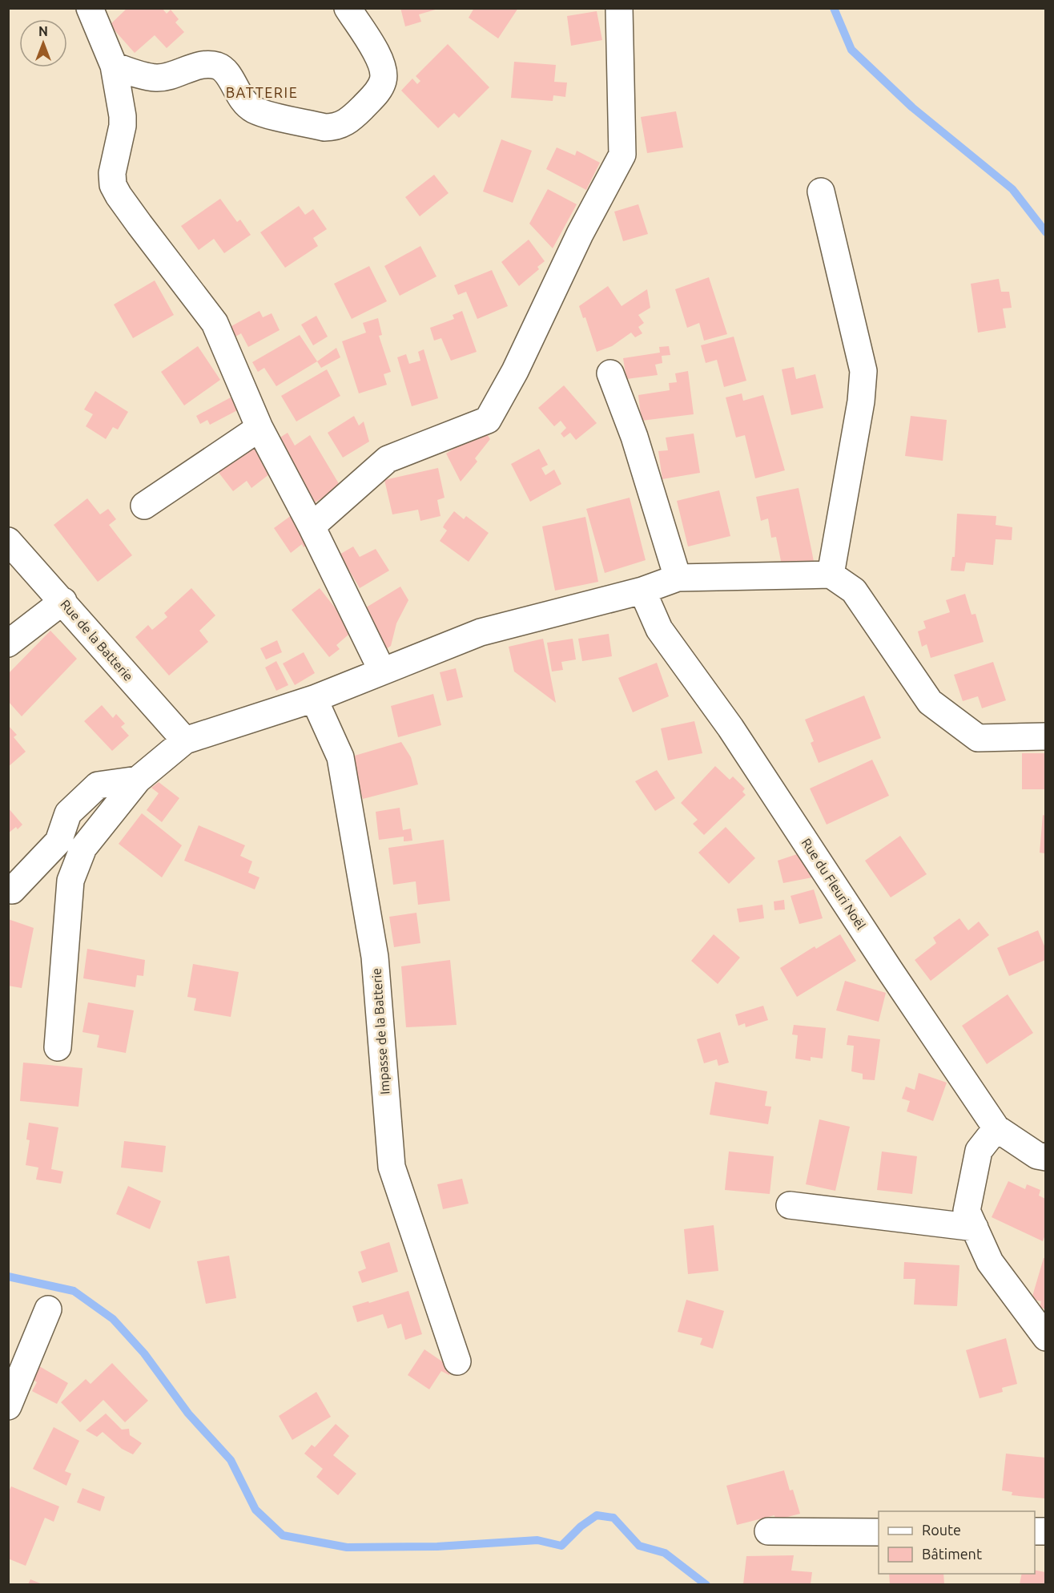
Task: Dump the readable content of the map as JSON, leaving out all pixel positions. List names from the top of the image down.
{
  "streets": {
    "street": ["Rue de la Batterie", "Rue du Fleuri Noël", "Impasse de la Batterie"]
  },
  "districts": ["BATTERIE"],
  "legend": ["Route", "Bâtiment"],
  "north": "top"
}
